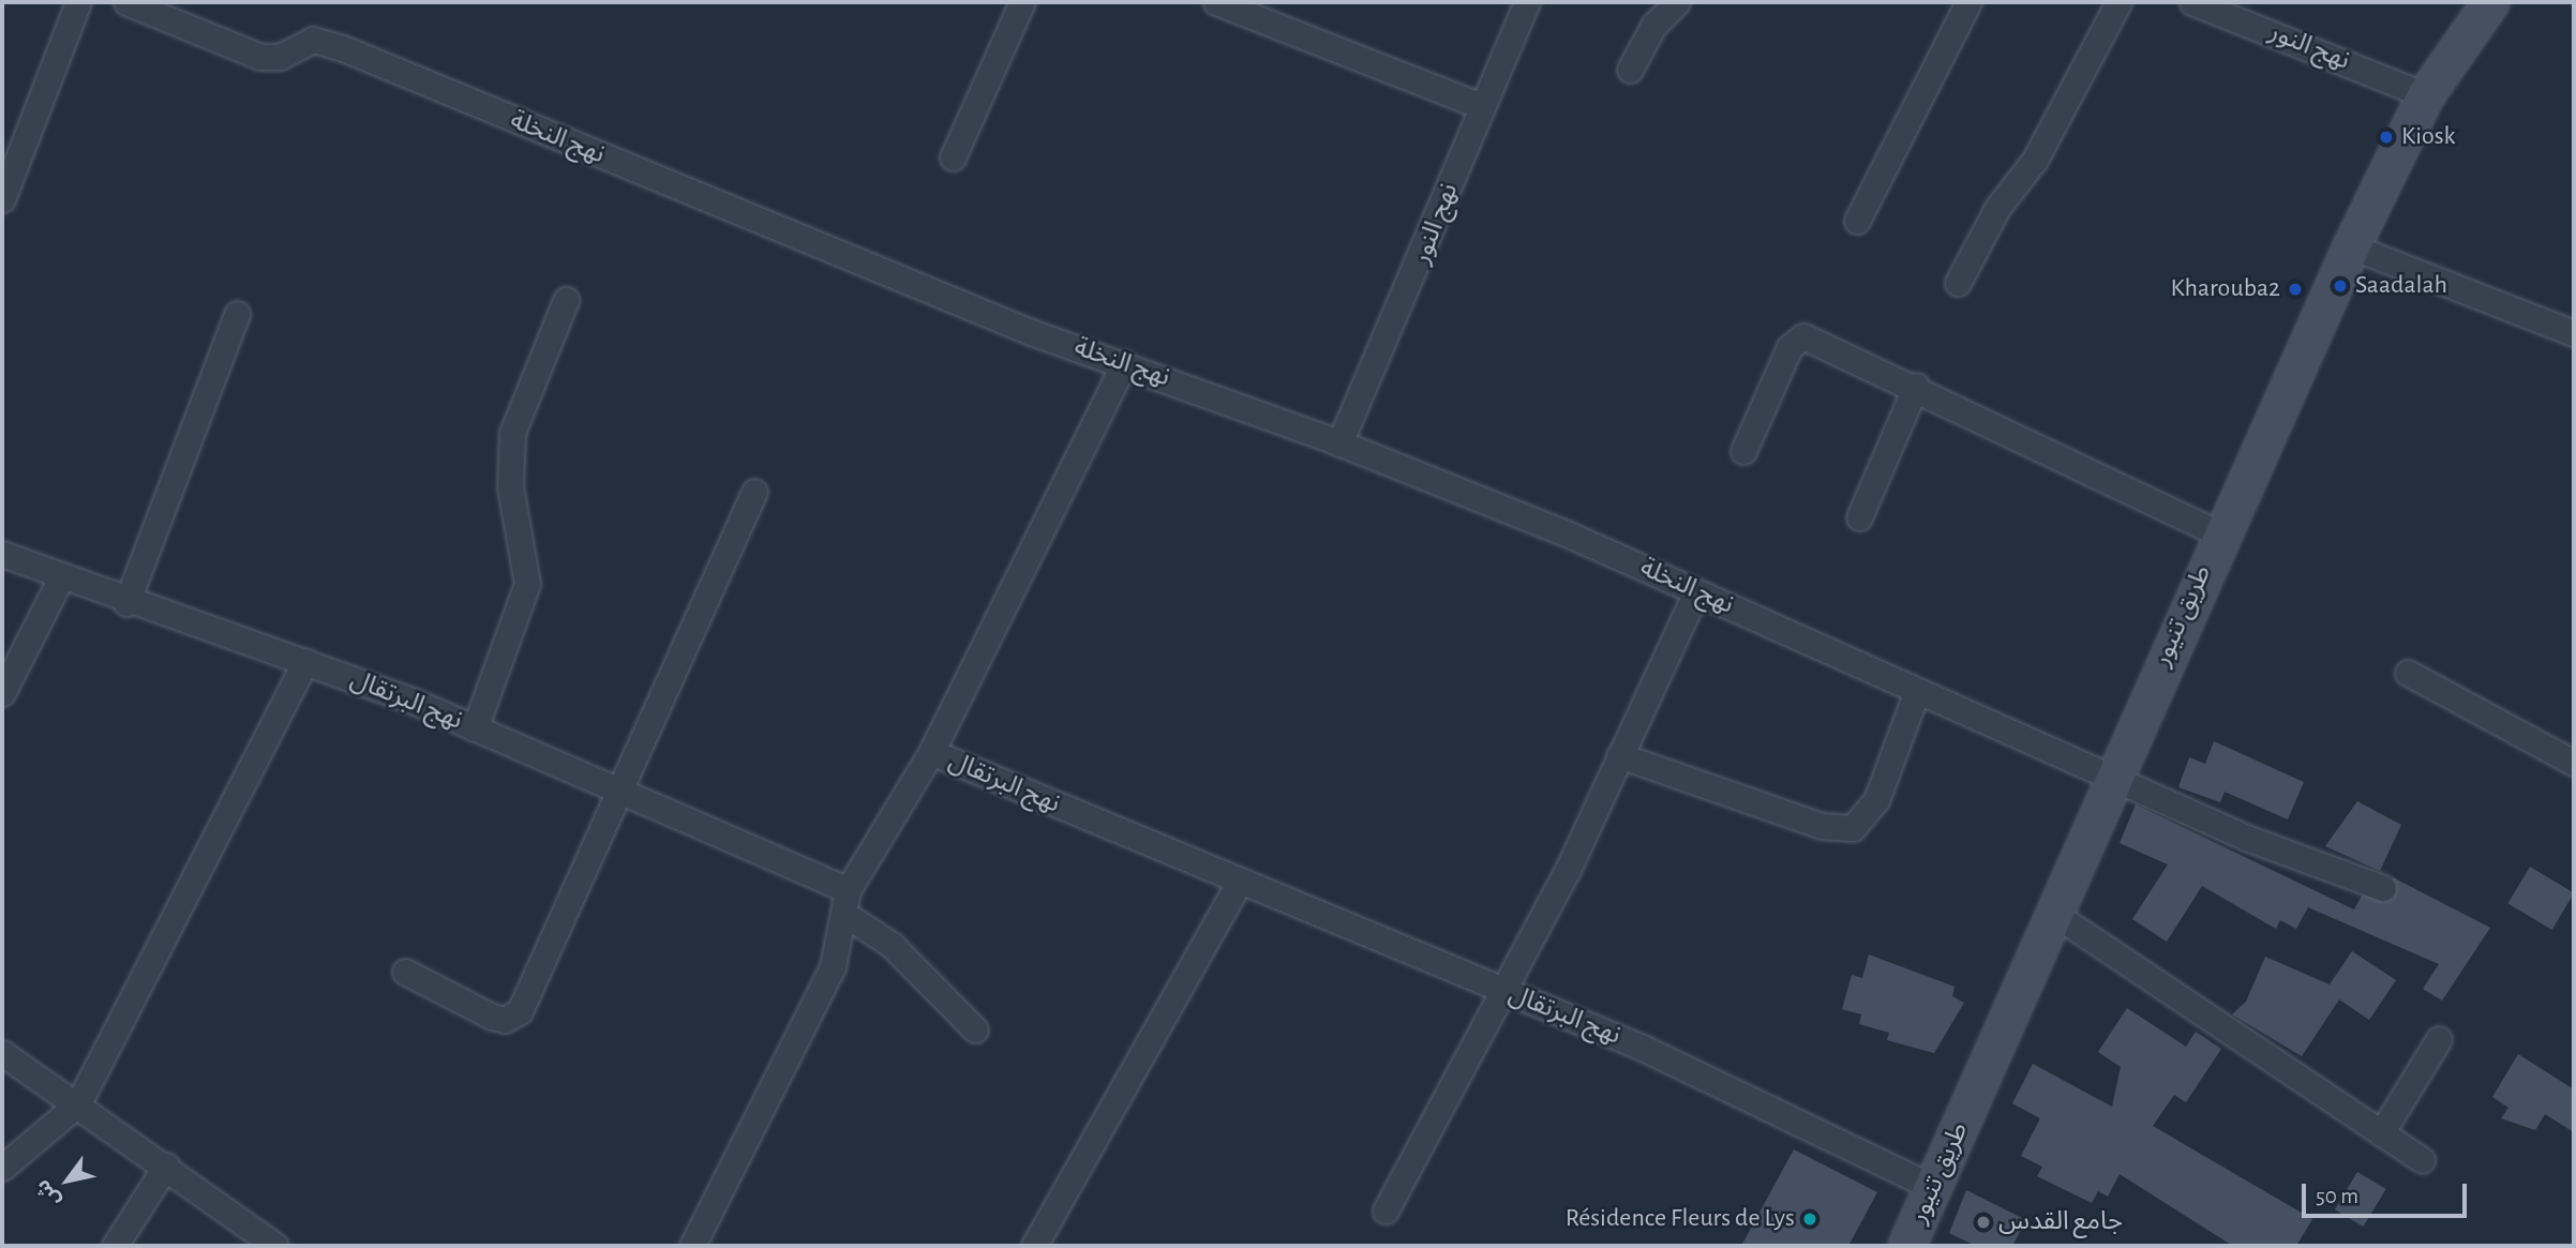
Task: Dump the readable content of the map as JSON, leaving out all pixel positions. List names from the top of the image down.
{
  "streets": {
    "main road": ["طريق تنيور"],
    "street": ["نهج النور", "نهج النخلة", "نهج البرتقال"]
  },
  "crossings": [
    ["نهج النور", "نهج النخلة"],
    ["نهج النور", "طريق تنيور"],
    ["نهج النخلة", "طريق تنيور"],
    ["طريق تنيور", "نهج البرتقال"]
  ],
  "places": [
    "Kiosk",
    "Saadalah",
    "Kharouba2",
    "Résidence Fleurs de Lys",
    "جامع القدس"
  ],
  "scale_bar": "50 m",
  "north": "bottom left"
}
